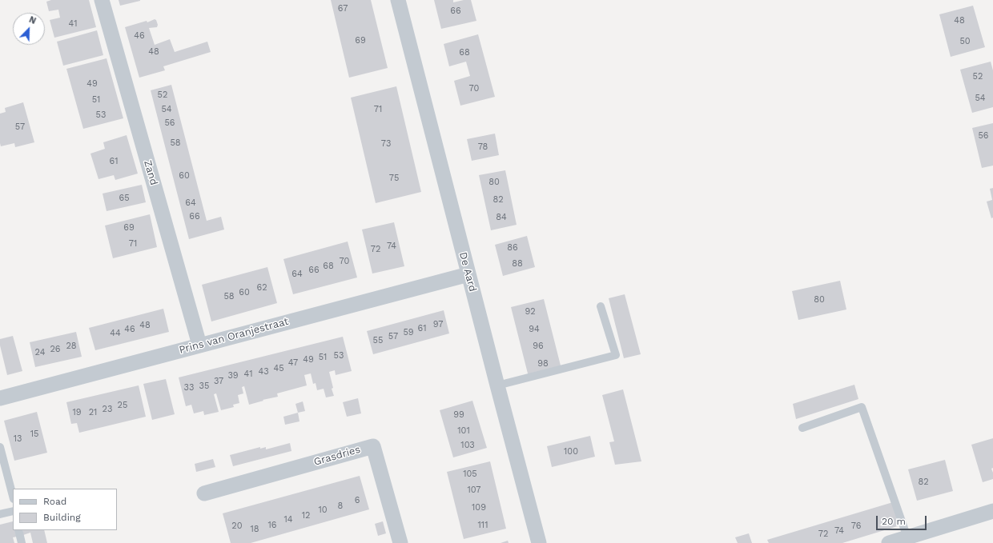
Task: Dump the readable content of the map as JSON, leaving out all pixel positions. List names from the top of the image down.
{
  "streets": {
    "street": [
      "Zand",
      "De Aard",
      "Prins van Oranjestraat",
      "Grasdries"
    ]
  },
  "crossings": [
    ["Zand", "Prins van Oranjestraat"],
    ["De Aard", "Prins van Oranjestraat"]
  ],
  "house_numbers": [
    "67",
    "66",
    "48",
    "41",
    "46",
    "69",
    "50",
    "48",
    "68",
    "52",
    "49",
    "70",
    "52",
    "54",
    "51",
    "54",
    "71",
    "53",
    "56",
    "57",
    "56",
    "58",
    "73",
    "78",
    "61",
    "60",
    "75",
    "80",
    "65",
    "82",
    "64",
    "66",
    "84",
    "69",
    "71",
    "74",
    "86",
    "72",
    "70",
    "88",
    "68",
    "66",
    "64",
    "62",
    "60",
    "58",
    "80",
    "92",
    "97",
    "48",
    "61",
    "46",
    "94",
    "59",
    "44",
    "57",
    "55",
    "28",
    "96",
    "26",
    "24",
    "53",
    "51",
    "49",
    "47",
    "98",
    "45",
    "43",
    "41",
    "39",
    "37",
    "35",
    "33",
    "25",
    "23",
    "19",
    "21",
    "99",
    "101",
    "15",
    "13",
    "103",
    "100",
    "105",
    "82",
    "107",
    "6",
    "8",
    "109",
    "10",
    "12",
    "14",
    "16",
    "111",
    "20",
    "76",
    "18",
    "74",
    "72"
  ],
  "legend": ["Road", "Building"],
  "scale_bar": "20 m",
  "north": "top right"
}
